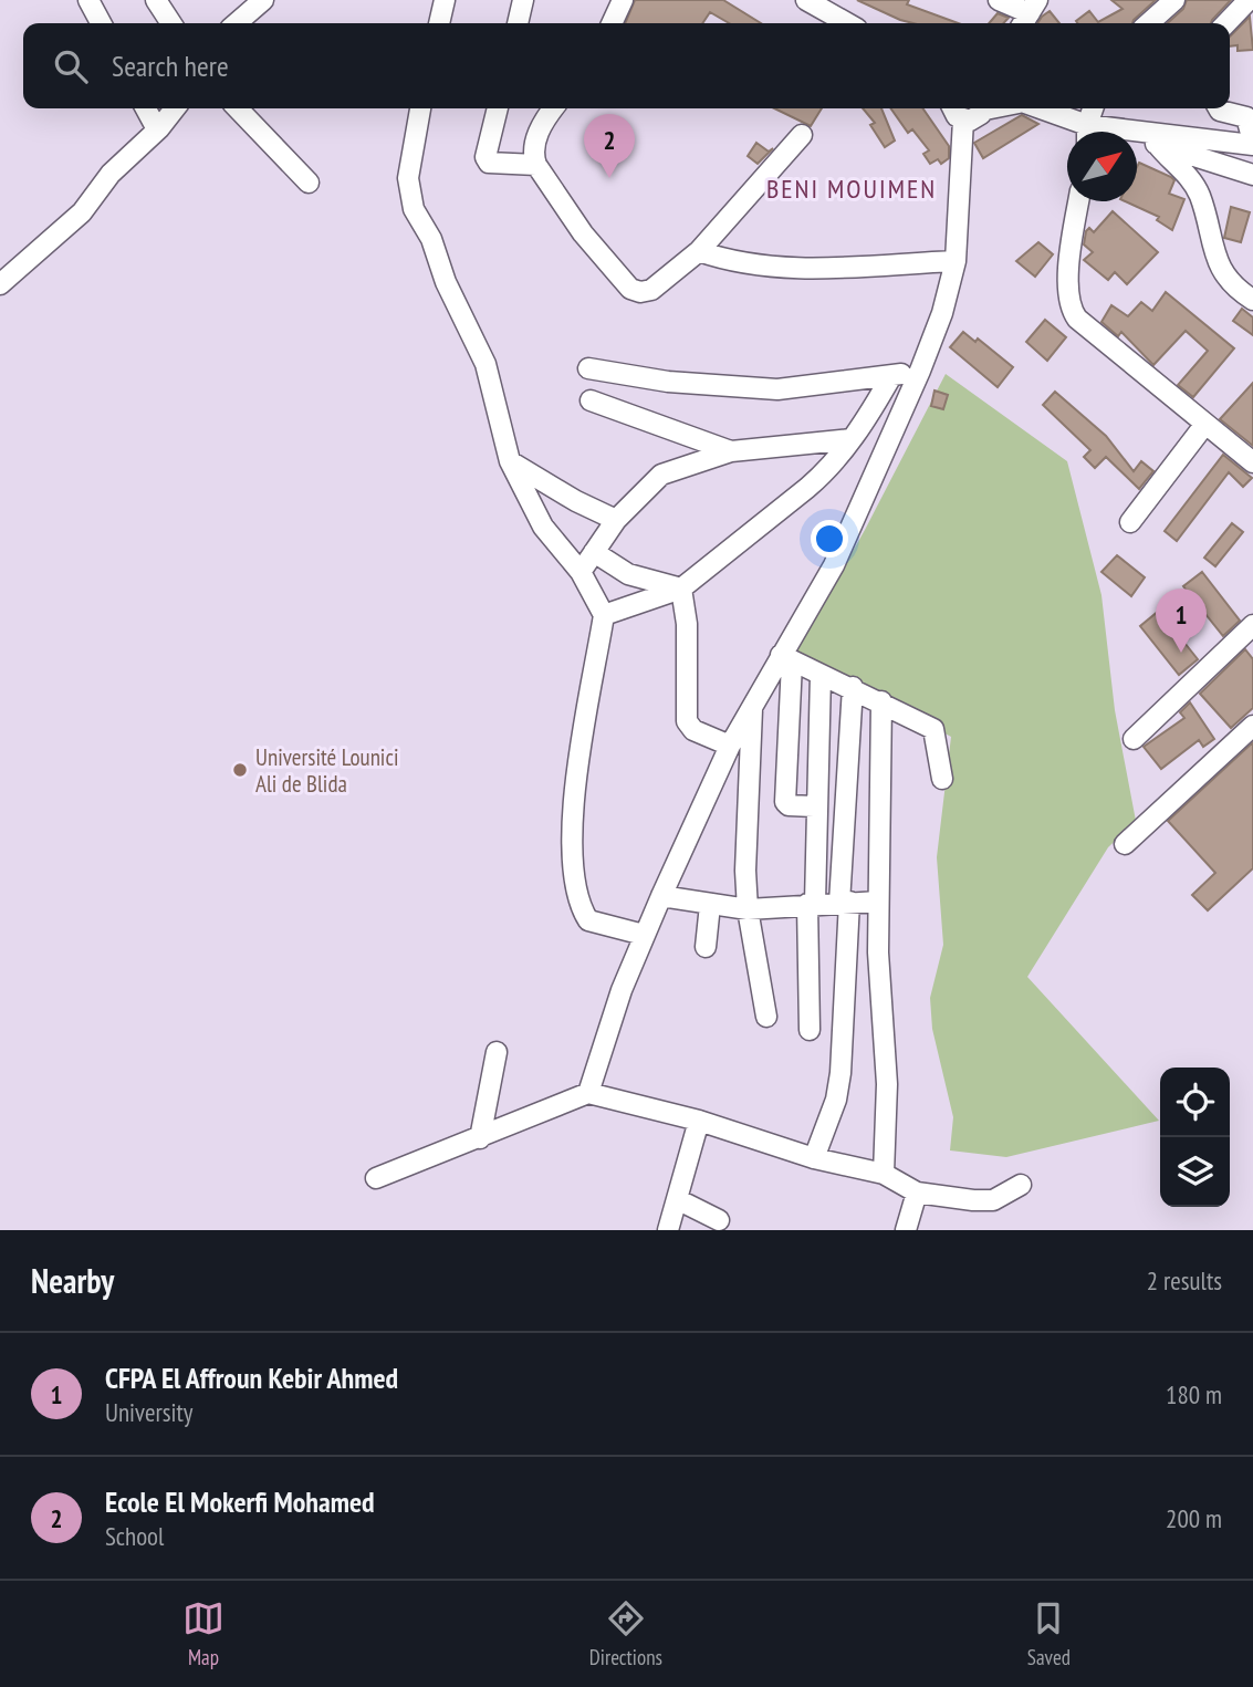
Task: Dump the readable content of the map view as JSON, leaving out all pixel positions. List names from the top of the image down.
{
  "districts": ["BENI MOUIMEN"],
  "places": ["Université Lounici Ali de Blida"],
  "north": "top right",
  "page": {
    "search": "Search here",
    "pins": ["2", "1"],
    "heading": ["Nearby", "2 results"],
    "list": [
      {
        "mark": "1",
        "name": "CFPA El Affroun Kebir Ahmed",
        "note": "University",
        "value": "180 m"
      },
      {
        "mark": "2",
        "name": "Ecole El Mokerfi Mohamed",
        "note": "School",
        "value": "200 m"
      }
    ],
    "nav": ["Map", "Directions", "Saved"]
  }
}
